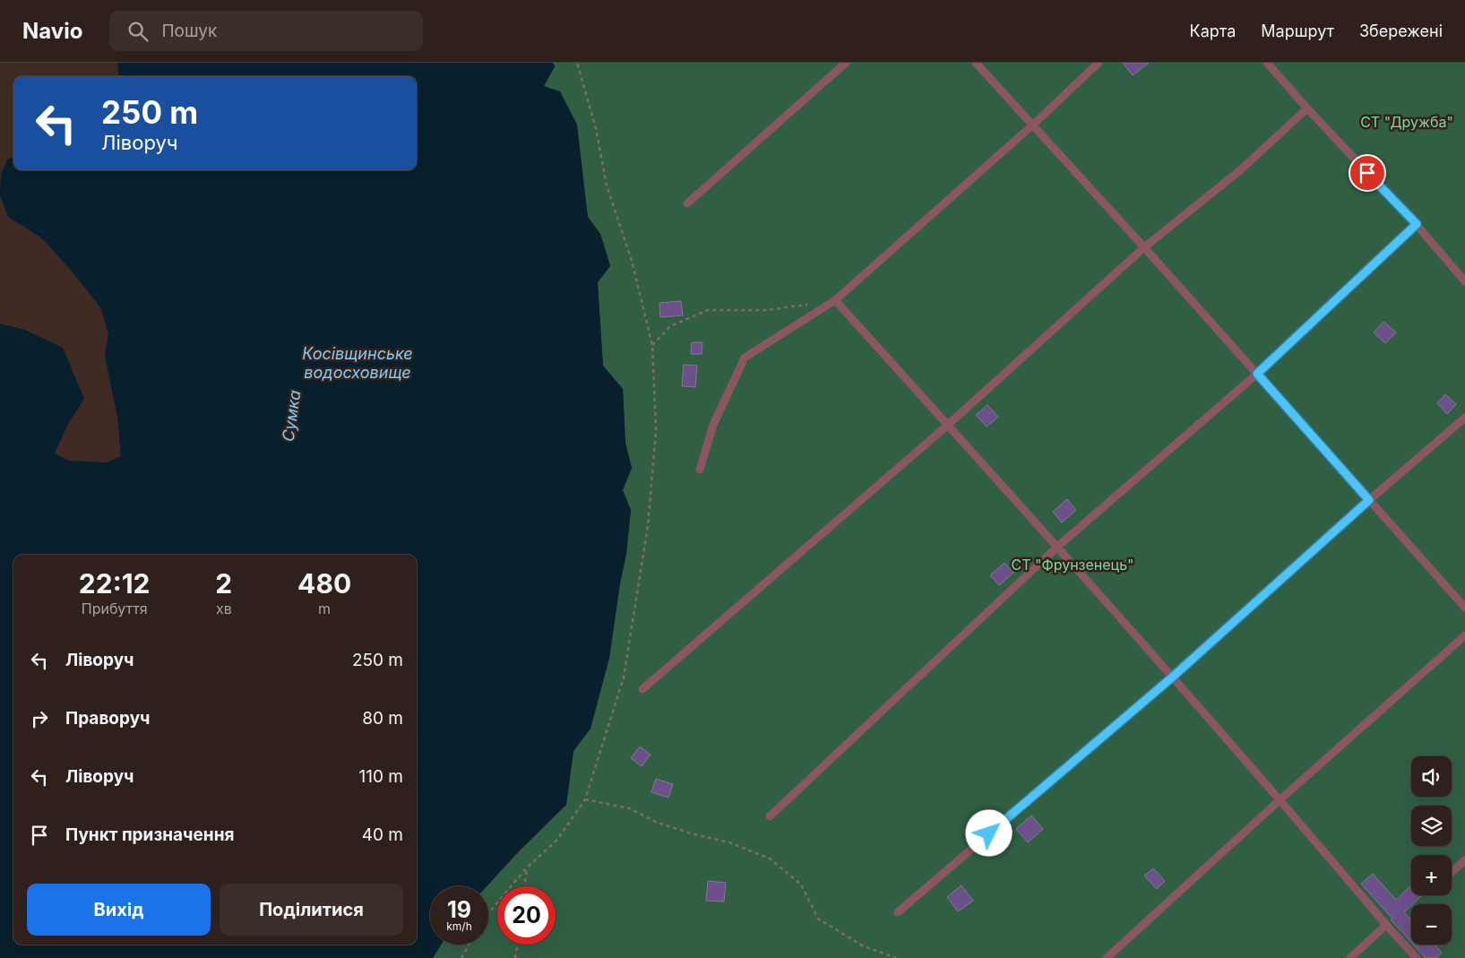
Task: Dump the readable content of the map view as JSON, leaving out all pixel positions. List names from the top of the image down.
{
  "water": ["Косівщинське водосховище", "Сумка"],
  "parks": ["СТ \"Дружба\"", "СТ \"Фрунзенець\""],
  "page": {
    "header": "Navio",
    "search": "Пошук",
    "nav": ["Карта", "Маршрут", "Збережені"],
    "turn": ["250 m", "Ліворуч"],
    "eta": [
      "22:12",
      "Прибуття",
      "2",
      "хв",
      "480",
      "m"
    ],
    "list": [
      {
        "name": "Ліворуч",
        "value": "250 m"
      },
      {
        "name": "Праворуч",
        "value": "80 m"
      },
      {
        "name": "Ліворуч",
        "value": "110 m"
      },
      {
        "name": "Пункт призначення",
        "value": "40 m"
      }
    ],
    "map_buttons": ["+", "−"],
    "buttons": ["Вихід", "Поділитися"],
    "speed": "19 km/h",
    "limit": "20"
  }
}
